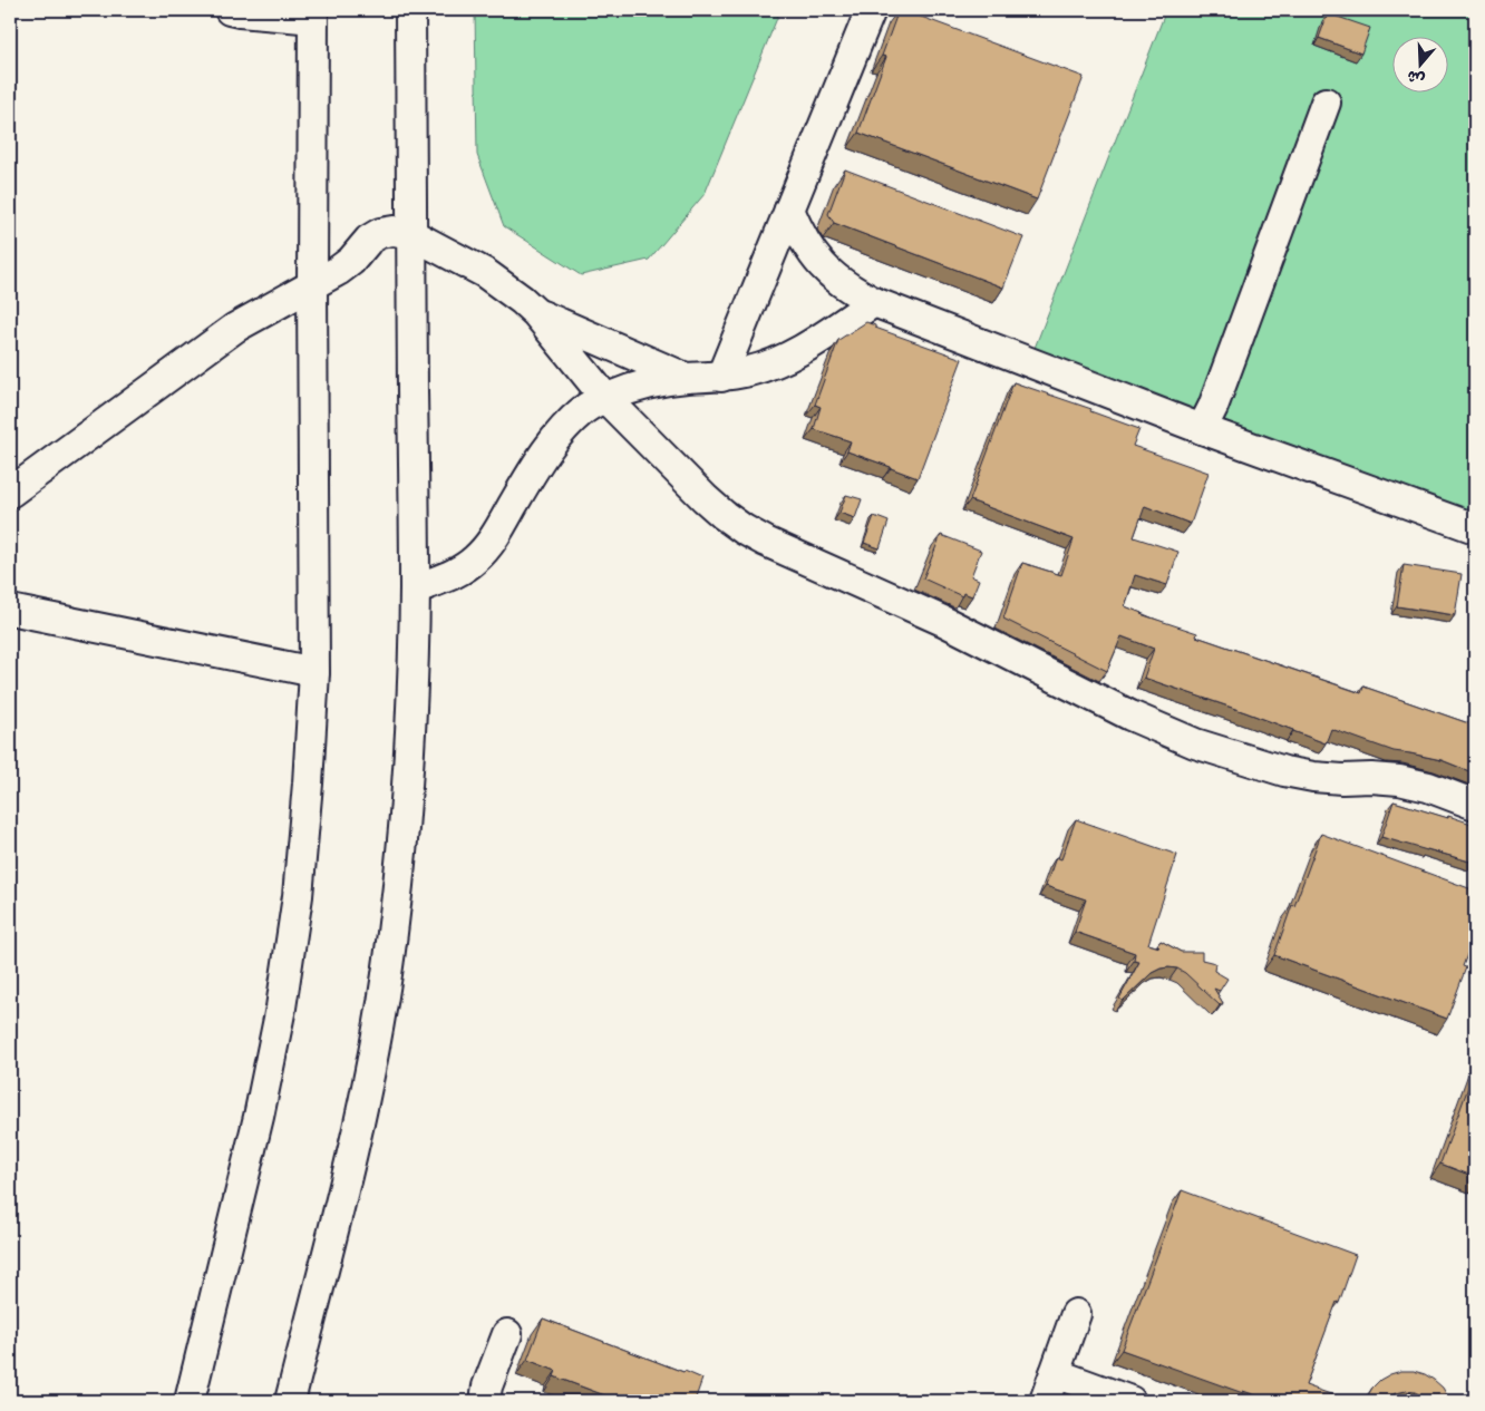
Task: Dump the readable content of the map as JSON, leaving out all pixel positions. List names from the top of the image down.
{
  "north": "bottom"
}
